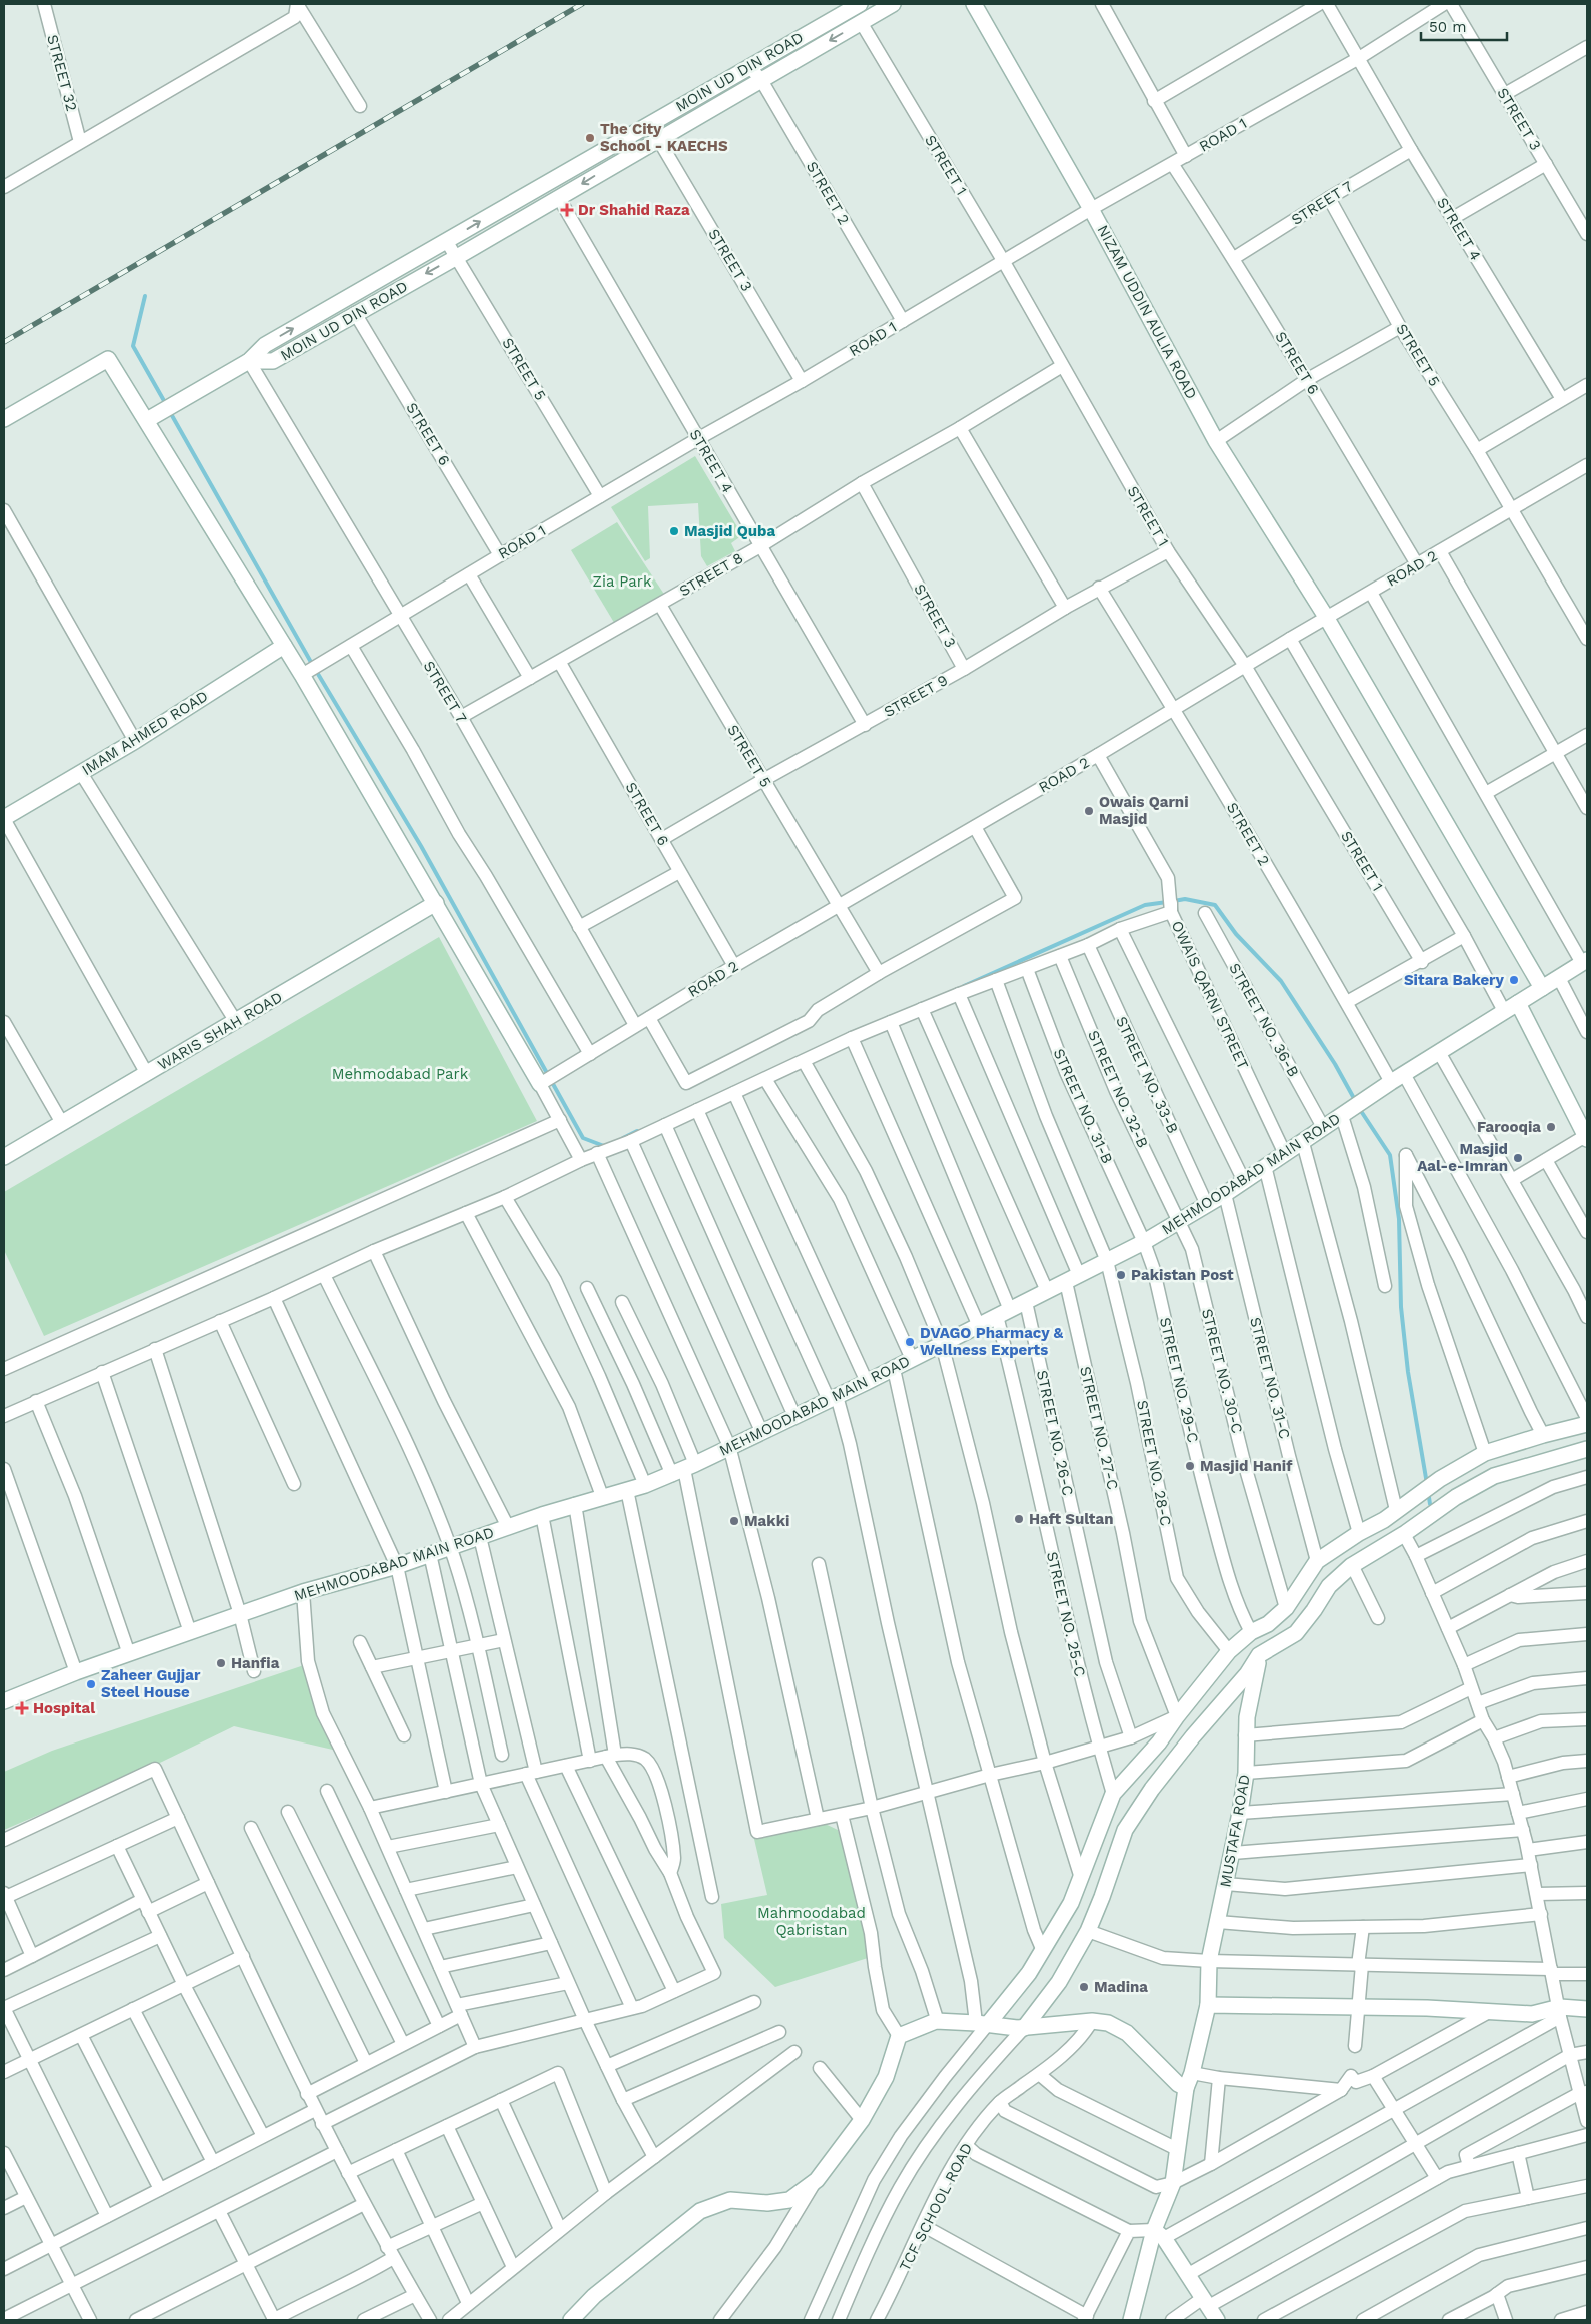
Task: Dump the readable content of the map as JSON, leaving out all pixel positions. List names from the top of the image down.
{
  "streets": {
    "street": [
      "MOIN UD DIN ROAD",
      "STREET 32",
      "STREET 3",
      "ROAD 1",
      "STREET 1",
      "STREET 2",
      "STREET 7",
      "STREET 4",
      "NIZAM UDDIN AULIA ROAD",
      "STREET 5",
      "STREET 6",
      "ROAD 2",
      "STREET 8",
      "STREET 9",
      "IMAM AHMED ROAD",
      "OWAIS QARNI STREET",
      "STREET NO. 36-B",
      "WARIS SHAH ROAD",
      "STREET NO. 33-B",
      "STREET NO. 32-B",
      "STREET NO. 31-B",
      "MEHMOODABAD MAIN ROAD",
      "STREET NO. 30-C",
      "STREET NO. 31-C",
      "STREET NO. 29-C",
      "STREET NO. 27-C",
      "STREET NO. 26-C",
      "STREET NO. 28-C",
      "STREET NO. 25-C",
      "MUSTAFA ROAD",
      "TCF SCHOOL ROAD"
    ]
  },
  "crossings": [
    ["MOIN UD DIN ROAD", "STREET 3"],
    ["MOIN UD DIN ROAD", "STREET 1"],
    ["MOIN UD DIN ROAD", "STREET 2"],
    ["MOIN UD DIN ROAD", "STREET 7"],
    ["MOIN UD DIN ROAD", "STREET 4"],
    ["MOIN UD DIN ROAD", "STREET 5"],
    ["MOIN UD DIN ROAD", "STREET 6"],
    ["STREET 3", "ROAD 1"],
    ["STREET 3", "STREET 8"],
    ["STREET 3", "STREET 9"],
    ["ROAD 1", "STREET 1"],
    ["ROAD 1", "STREET 2"],
    ["ROAD 1", "STREET 7"],
    ["ROAD 1", "STREET 4"],
    ["ROAD 1", "NIZAM UDDIN AULIA ROAD"],
    ["ROAD 1", "STREET 5"],
    ["ROAD 1", "STREET 6"],
    ["STREET 1", "ROAD 2"],
    ["STREET 1", "STREET 8"],
    ["STREET 1", "STREET 9"],
    ["STREET 2", "ROAD 2"],
    ["STREET 2", "STREET 9"],
    ["STREET 2", "MEHMOODABAD MAIN ROAD"],
    ["STREET 7", "STREET 4"],
    ["STREET 7", "STREET 5"],
    ["STREET 7", "STREET 6"],
    ["STREET 7", "ROAD 2"],
    ["STREET 7", "STREET 8"],
    ["STREET 4", "STREET 8"],
    ["STREET 4", "STREET 9"],
    ["NIZAM UDDIN AULIA ROAD", "ROAD 2"],
    ["NIZAM UDDIN AULIA ROAD", "MEHMOODABAD MAIN ROAD"],
    ["STREET 5", "ROAD 2"],
    ["STREET 5", "STREET 8"],
    ["STREET 5", "STREET 9"],
    ["STREET 6", "ROAD 2"],
    ["STREET 6", "STREET 8"],
    ["STREET 6", "STREET 9"],
    ["ROAD 2", "OWAIS QARNI STREET"],
    ["OWAIS QARNI STREET", "MEHMOODABAD MAIN ROAD"],
    ["STREET NO. 36-B", "MEHMOODABAD MAIN ROAD"],
    ["STREET NO. 33-B", "MEHMOODABAD MAIN ROAD"],
    ["STREET NO. 32-B", "MEHMOODABAD MAIN ROAD"],
    ["STREET NO. 32-B", "STREET NO. 30-C"],
    ["STREET NO. 31-B", "MEHMOODABAD MAIN ROAD"],
    ["STREET NO. 31-B", "STREET NO. 29-C"],
    ["MEHMOODABAD MAIN ROAD", "STREET NO. 30-C"],
    ["MEHMOODABAD MAIN ROAD", "STREET NO. 31-C"],
    ["MEHMOODABAD MAIN ROAD", "STREET NO. 29-C"],
    ["MEHMOODABAD MAIN ROAD", "STREET NO. 27-C"],
    ["MEHMOODABAD MAIN ROAD", "STREET NO. 26-C"],
    ["MEHMOODABAD MAIN ROAD", "STREET NO. 28-C"],
    ["MEHMOODABAD MAIN ROAD", "STREET NO. 25-C"]
  ],
  "parks": ["Zia Park", "Mehmodabad Park", "Mahmoodabad Qabristan"],
  "places": {
    "other": [
      "The City School - KAECHS",
      "Masjid Quba",
      "Owais Qarni Masjid",
      "Sitara Bakery",
      "Farooqia",
      "Masjid Aal-e-Imran",
      "Pakistan Post",
      "DVAGO Pharmacy & Wellness Experts",
      "Masjid Hanif",
      "Haft Sultan",
      "Makki",
      "Hanfia",
      "Zaheer Gujjar Steel House",
      "Madina"
    ],
    "health": ["Dr Shahid Raza", "Hospital"]
  },
  "scale_bar": "50 m"
}
